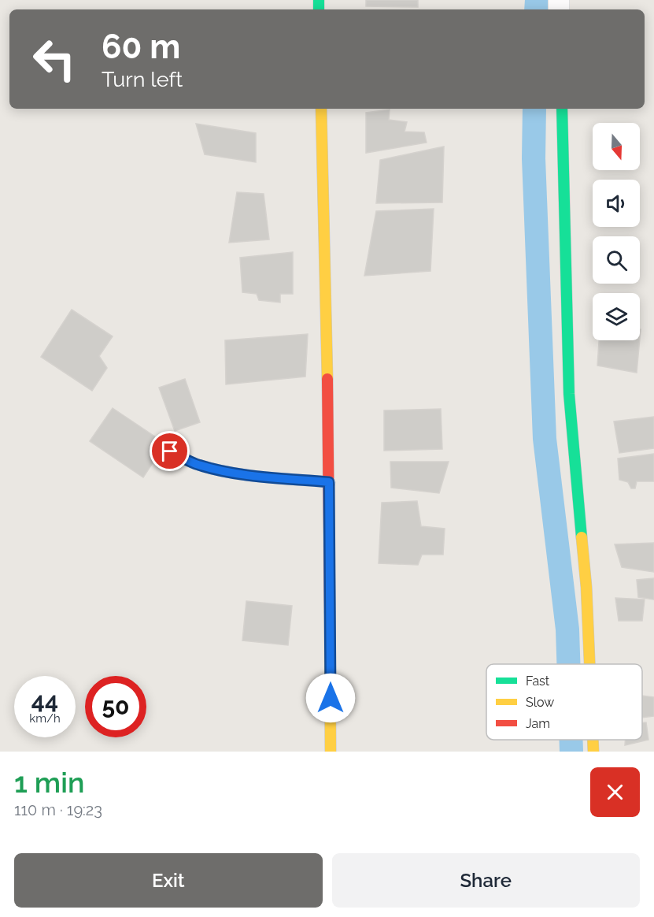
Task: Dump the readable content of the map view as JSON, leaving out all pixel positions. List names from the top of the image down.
{
  "legend": ["Fast", "Slow", "Jam"],
  "north": "bottom",
  "page": {
    "turn": ["60 m", "Turn left"],
    "speed": "44 km/h",
    "limit": "50",
    "heading": ["1 min", "110 m · 19:23"],
    "buttons": ["Exit", "Share"]
  }
}
